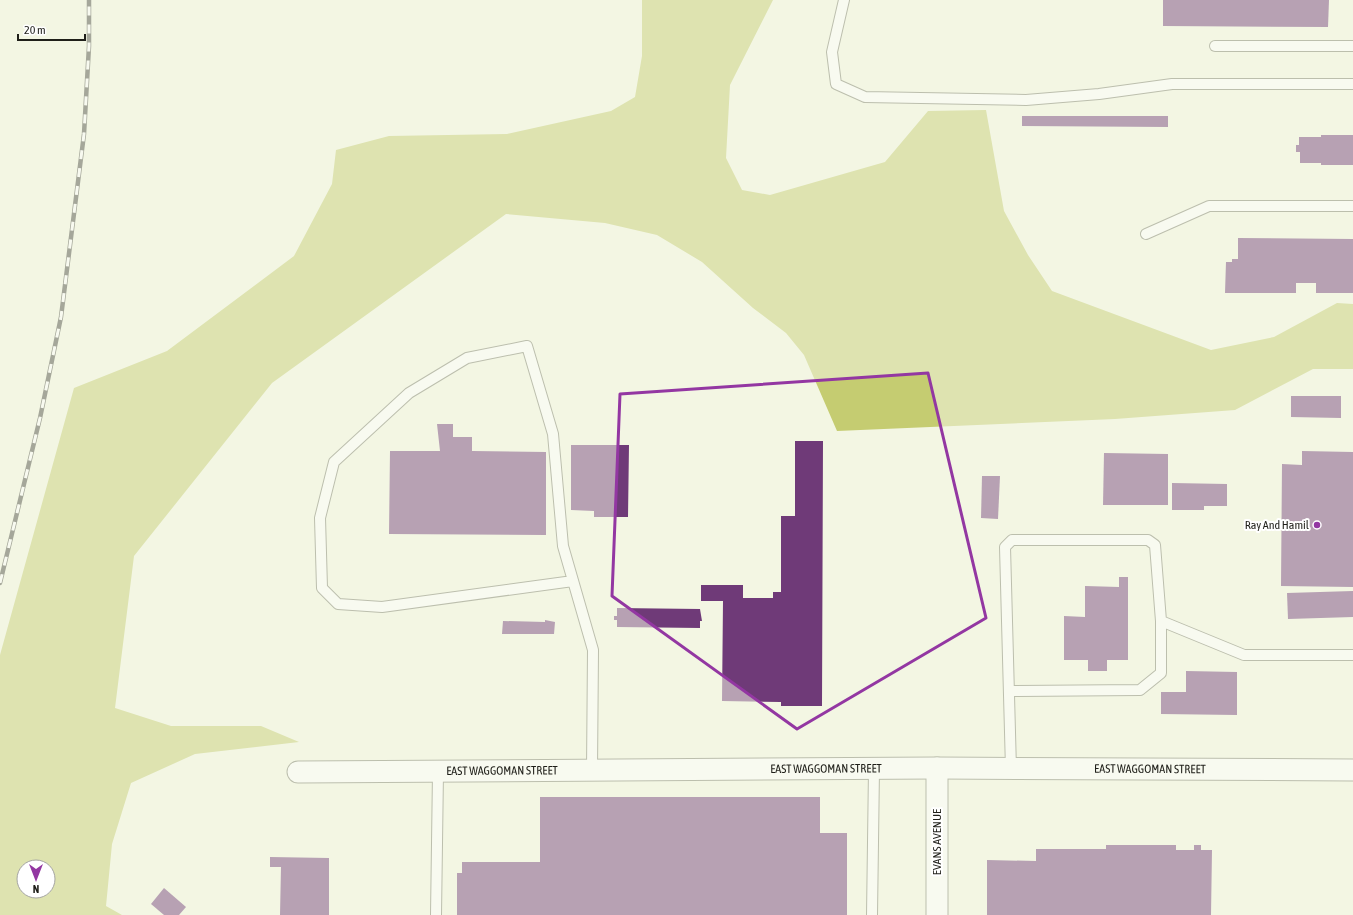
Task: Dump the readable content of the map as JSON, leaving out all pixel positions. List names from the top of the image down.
{
  "streets": {
    "street": ["EAST WAGGOMAN STREET", "EVANS AVENUE"]
  },
  "crossings": [
    ["EAST WAGGOMAN STREET", "EVANS AVENUE"]
  ],
  "places": ["Ray And Hamil"],
  "scale_bar": "20 m",
  "north": "bottom"
}
